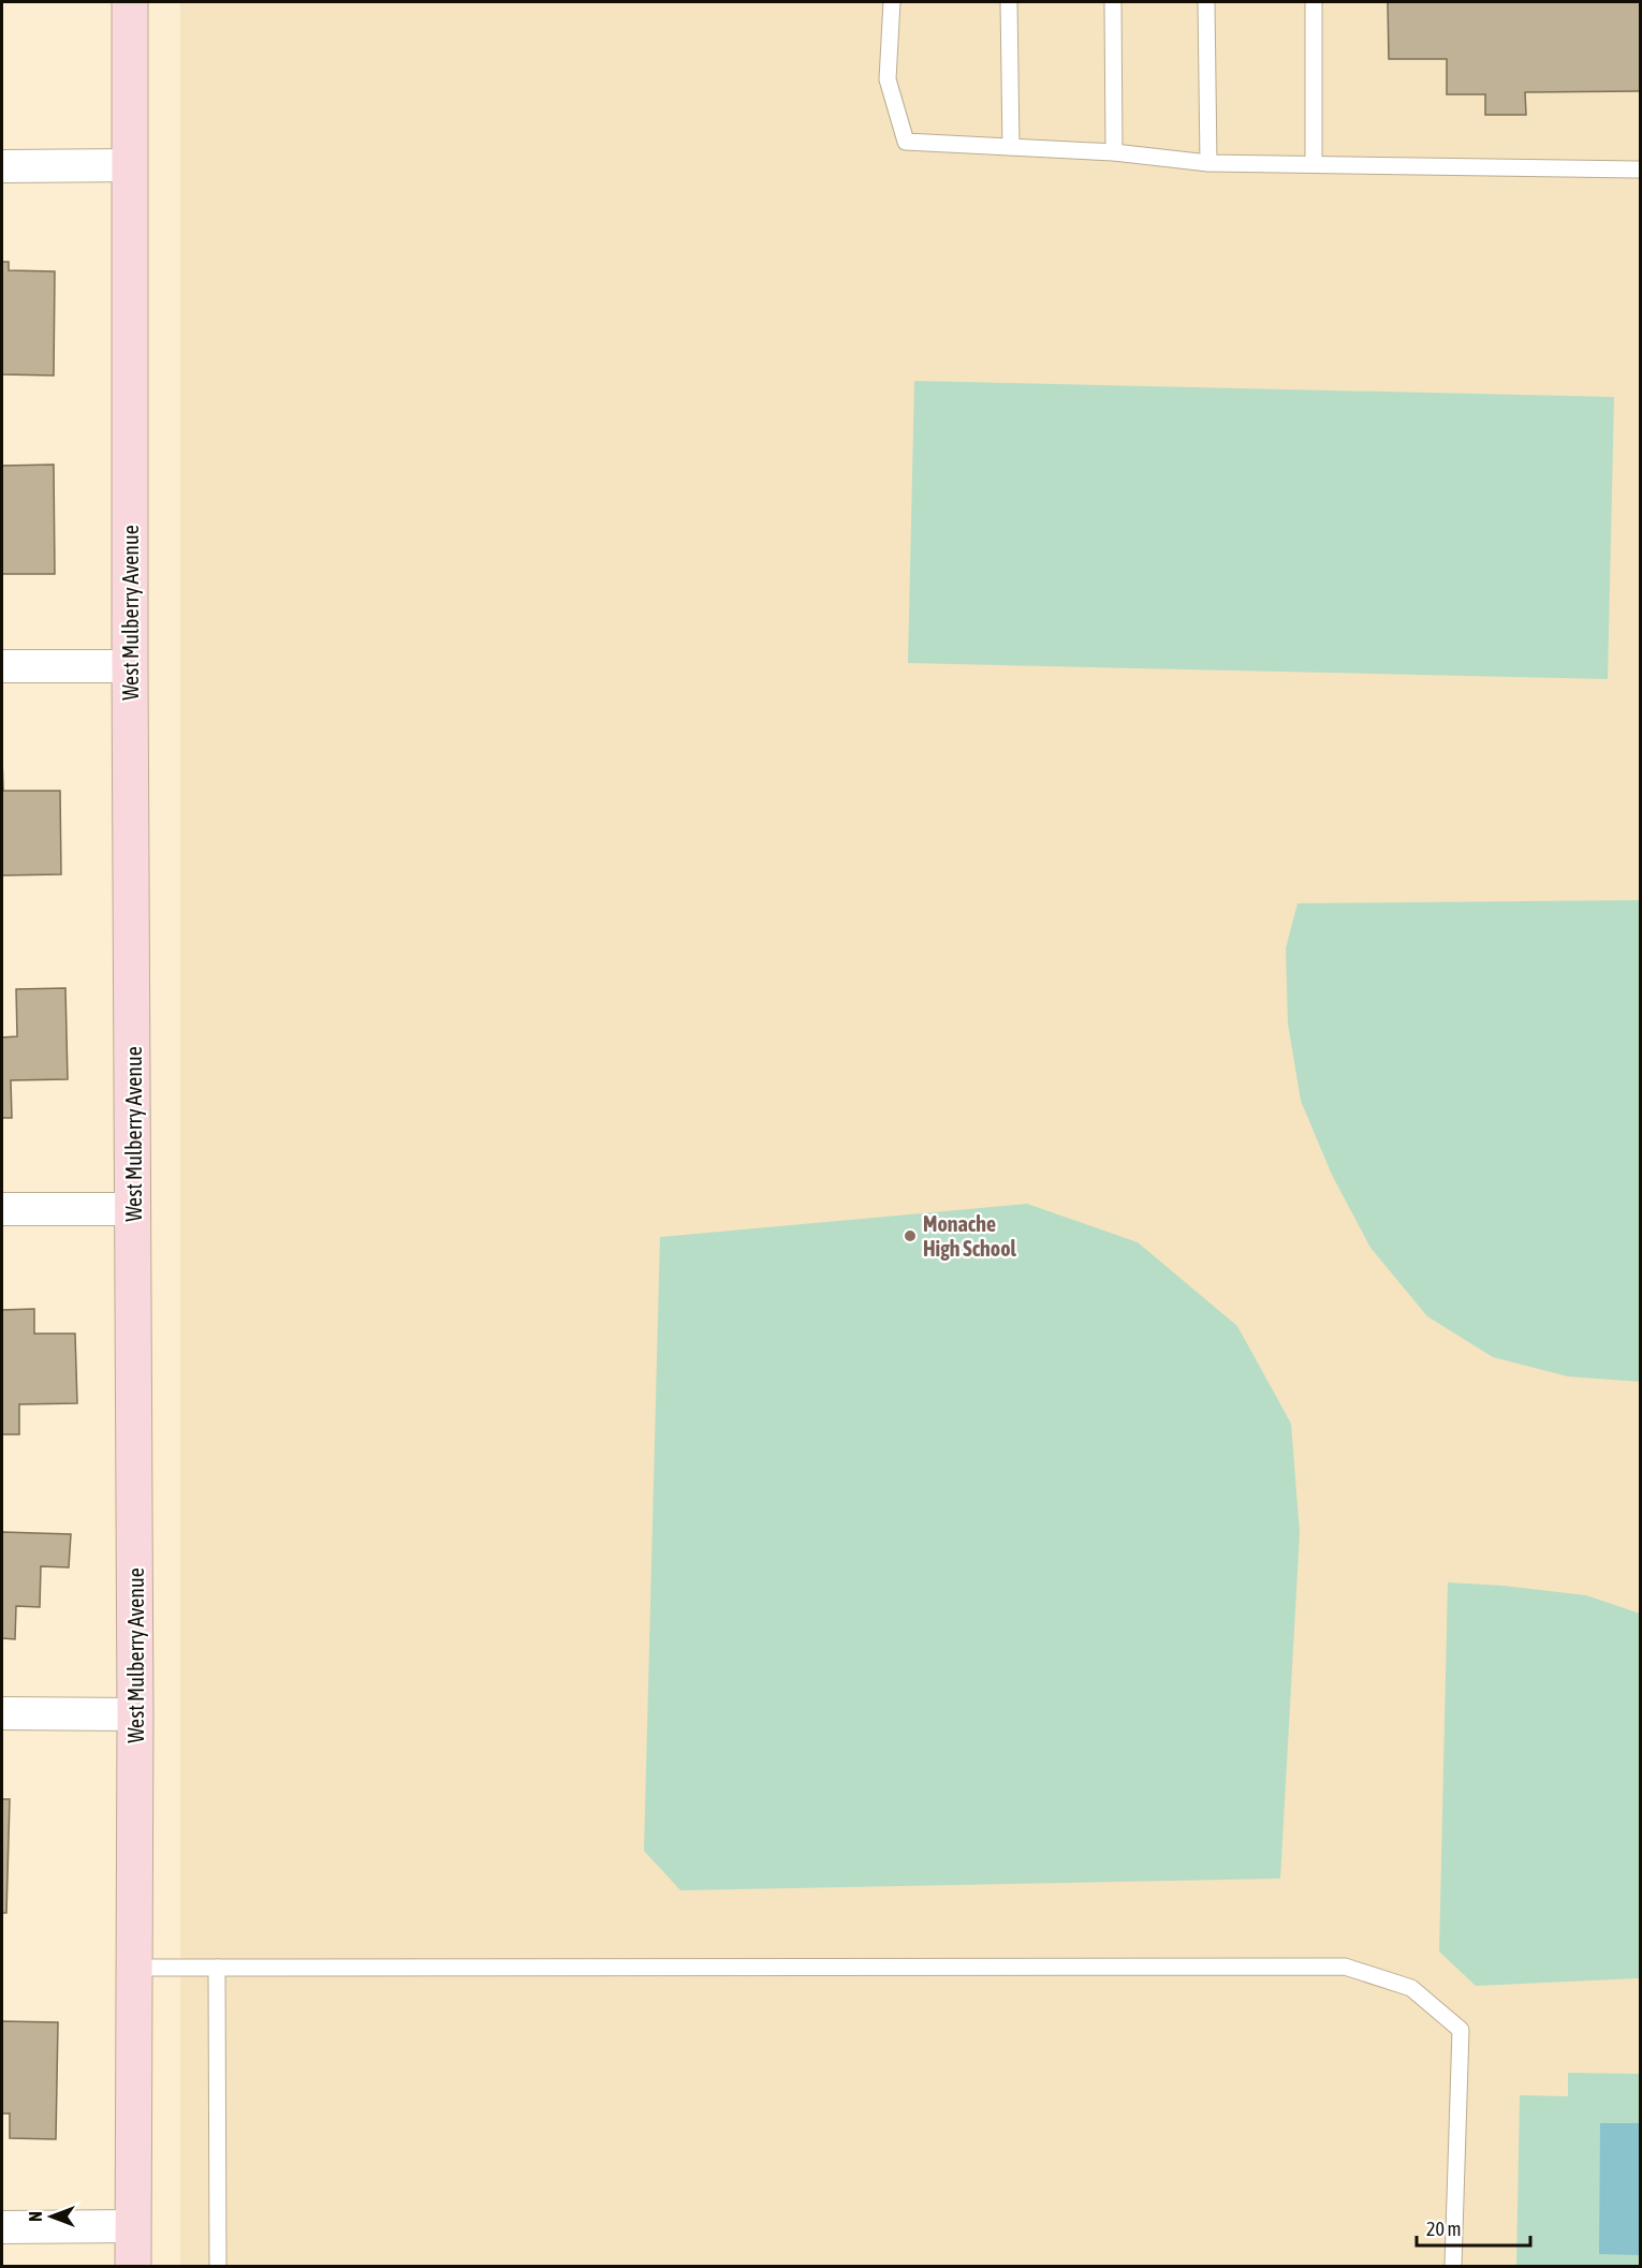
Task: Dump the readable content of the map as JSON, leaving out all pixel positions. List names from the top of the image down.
{
  "streets": {
    "street": ["West Mulberry Avenue"]
  },
  "places": ["Monache High School"],
  "scale_bar": "20 m",
  "north": "left"
}
